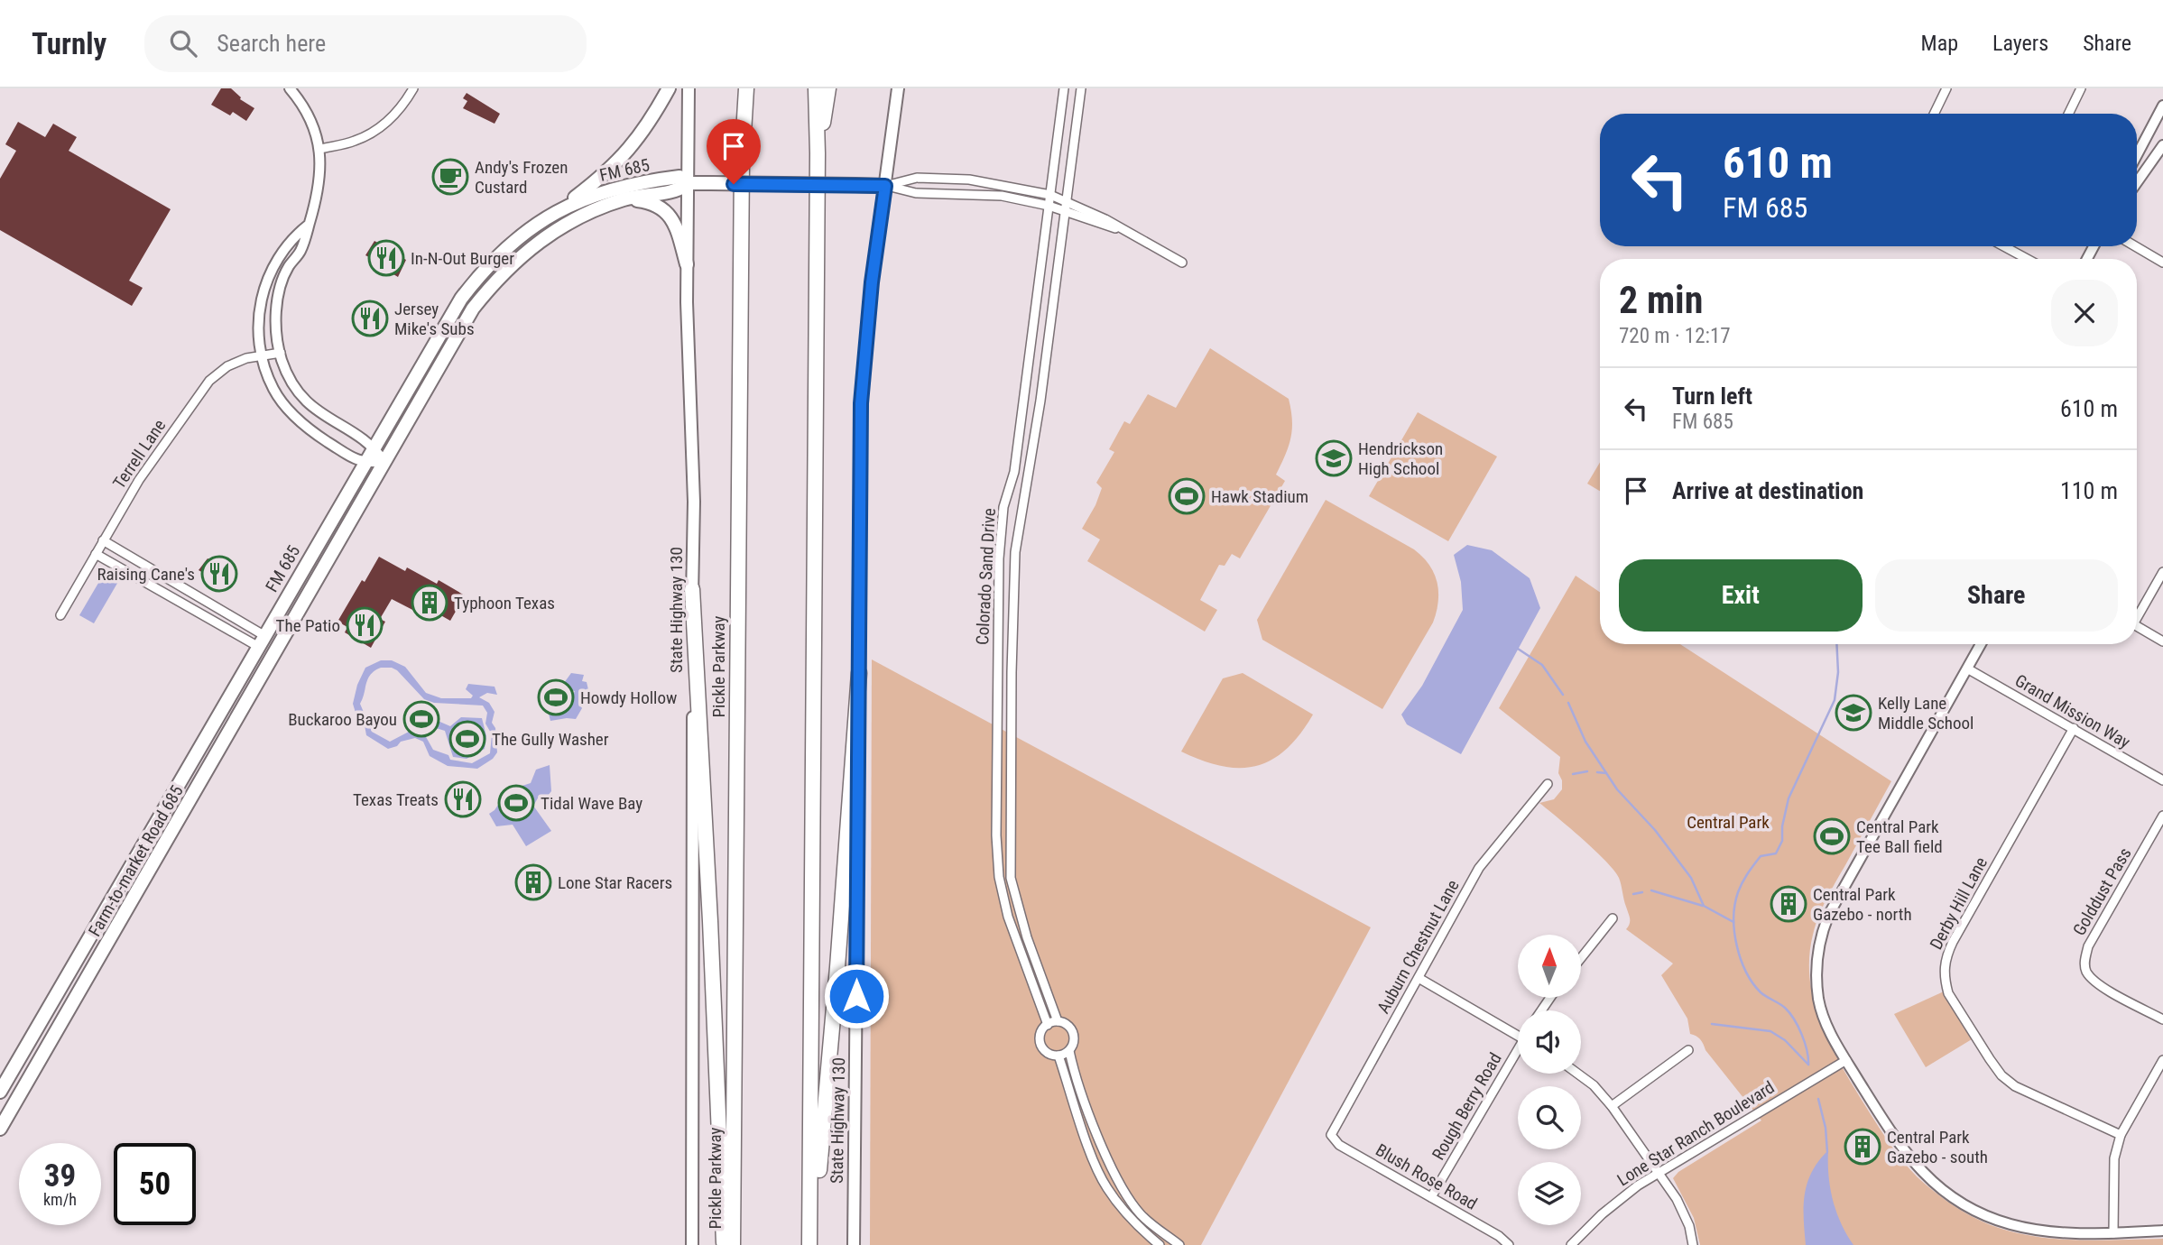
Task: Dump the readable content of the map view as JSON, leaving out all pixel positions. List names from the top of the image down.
{
  "streets": {
    "highway": ["Pickle Parkway"],
    "main road": ["FM 685", "State Highway 130", "Farm-to-market Road 685"],
    "street": [
      "Terrell Lane",
      "Colorado Sand Drive",
      "Grand Mission Way",
      "Golddust Pass",
      "Derby Hill Lane",
      "Auburn Chestnut Lane",
      "Rough Berry Road",
      "Lone Star Ranch Boulevard",
      "Blush Rose Road"
    ]
  },
  "crossings": [
    ["FM 685", "State Highway 130"],
    ["FM 685", "Farm-to-market Road 685"],
    ["Grand Mission Way", "Derby Hill Lane"],
    ["Auburn Chestnut Lane", "Blush Rose Road"],
    ["Rough Berry Road", "Blush Rose Road"]
  ],
  "parks": ["Central Park"],
  "places": {
    "cafe": ["Andy's Frozen Custard"],
    "restaurant": [
      "In-N-Out Burger",
      "Jersey Mike's Subs",
      "Raising Cane's",
      "The Patio",
      "Texas Treats"
    ],
    "school or university": ["Hendrickson High School", "Kelly Lane Middle School"],
    "sports": [
      "Hawk Stadium",
      "Howdy Hollow",
      "Buckaroo Bayou",
      "The Gully Washer",
      "Tidal Wave Bay",
      "Central Park Tee Ball field"
    ],
    "building": [
      "Typhoon Texas",
      "Lone Star Racers",
      "Central Park Gazebo - north",
      "Central Park Gazebo - south"
    ]
  },
  "north": "top",
  "page": {
    "header": "Turnly",
    "search": "Search here",
    "nav": ["Map", "Layers", "Share"],
    "turn": ["610 m", "FM 685"],
    "heading": ["2 min", "720 m · 12:17"],
    "list": [
      {
        "name": "Turn left",
        "note": "FM 685",
        "value": "610 m"
      },
      {
        "name": "Arrive at destination",
        "value": "110 m"
      }
    ],
    "buttons": ["Exit", "Share"],
    "speed": "39 km/h",
    "limit": "50"
  }
}
